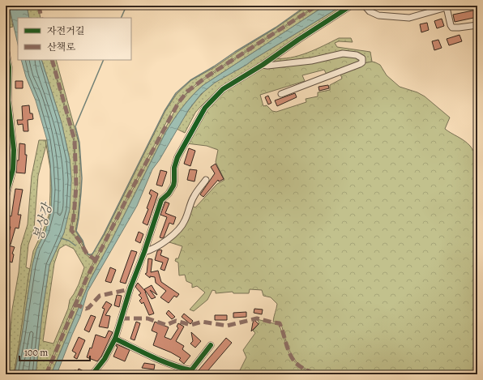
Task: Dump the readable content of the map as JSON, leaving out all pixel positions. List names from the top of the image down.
{
  "water": ["봉상강"],
  "legend": ["자전거길", "산책로"],
  "scale_bar": "100 m"
}
